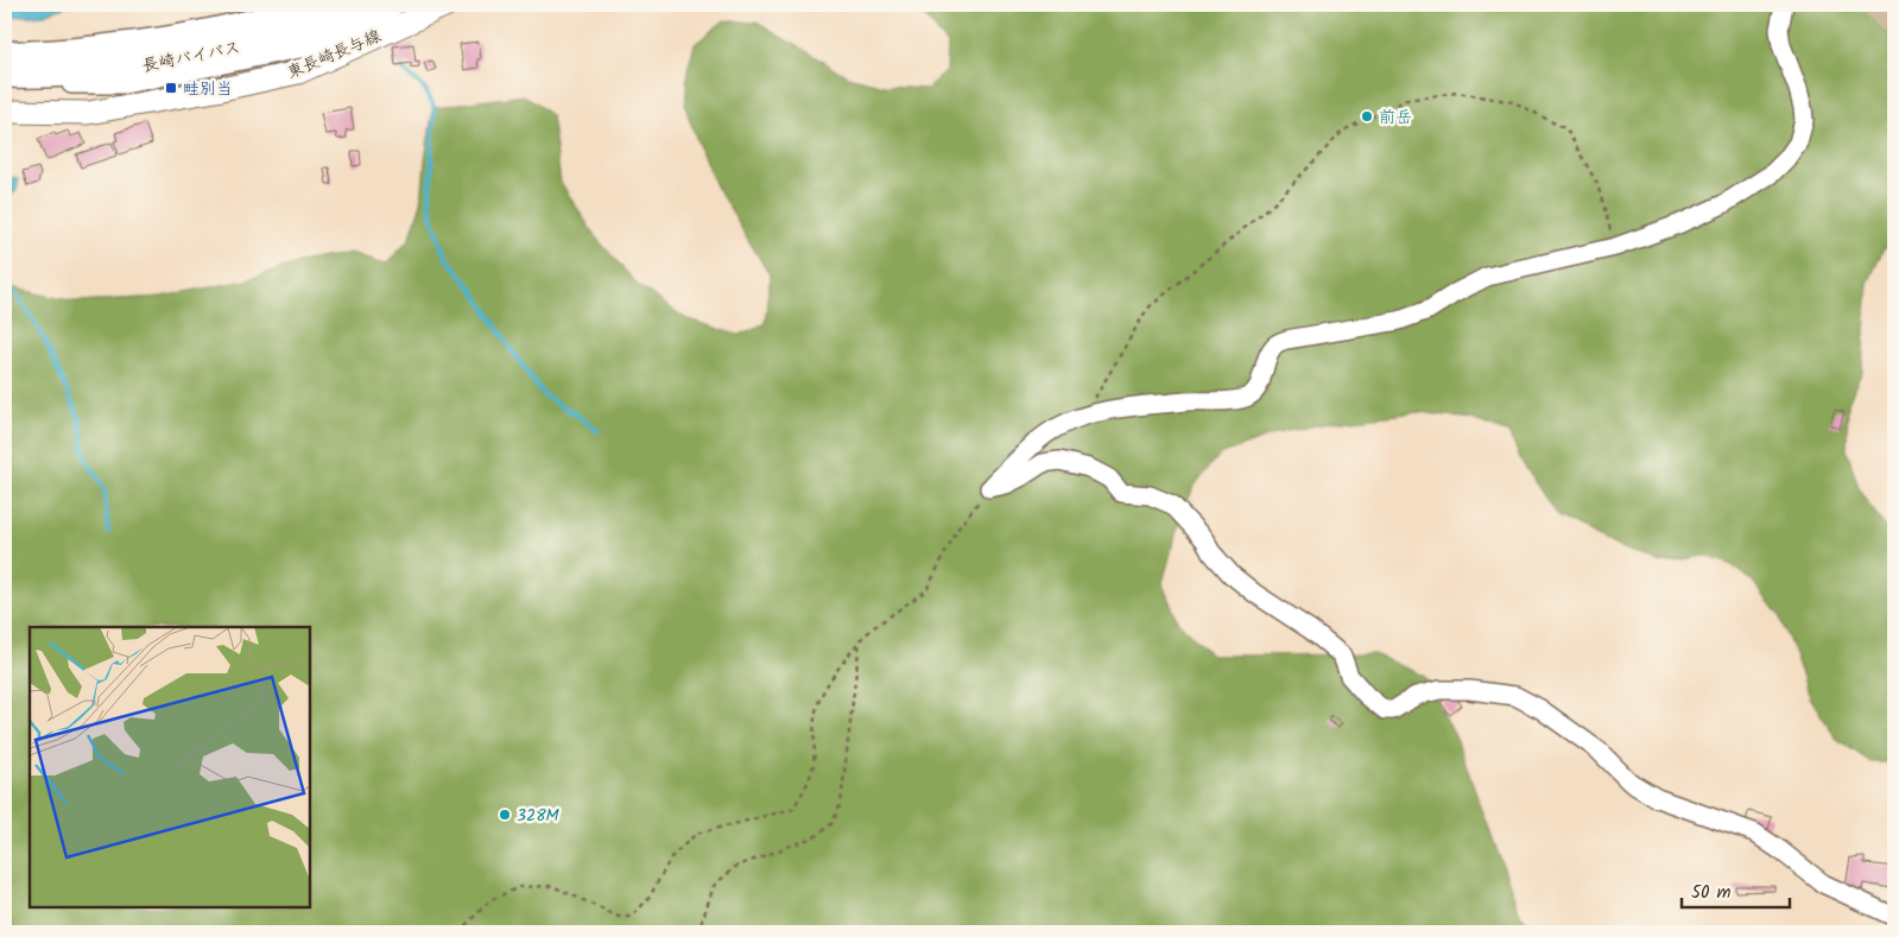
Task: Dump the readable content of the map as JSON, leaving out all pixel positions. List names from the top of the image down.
{
  "streets": {
    "highway": ["長崎バイパス"],
    "main road": ["東長崎長与線"]
  },
  "places": {
    "transit": ["畦別当"],
    "other": ["前岳", "328M"]
  },
  "scale_bar": "50 m"
}
